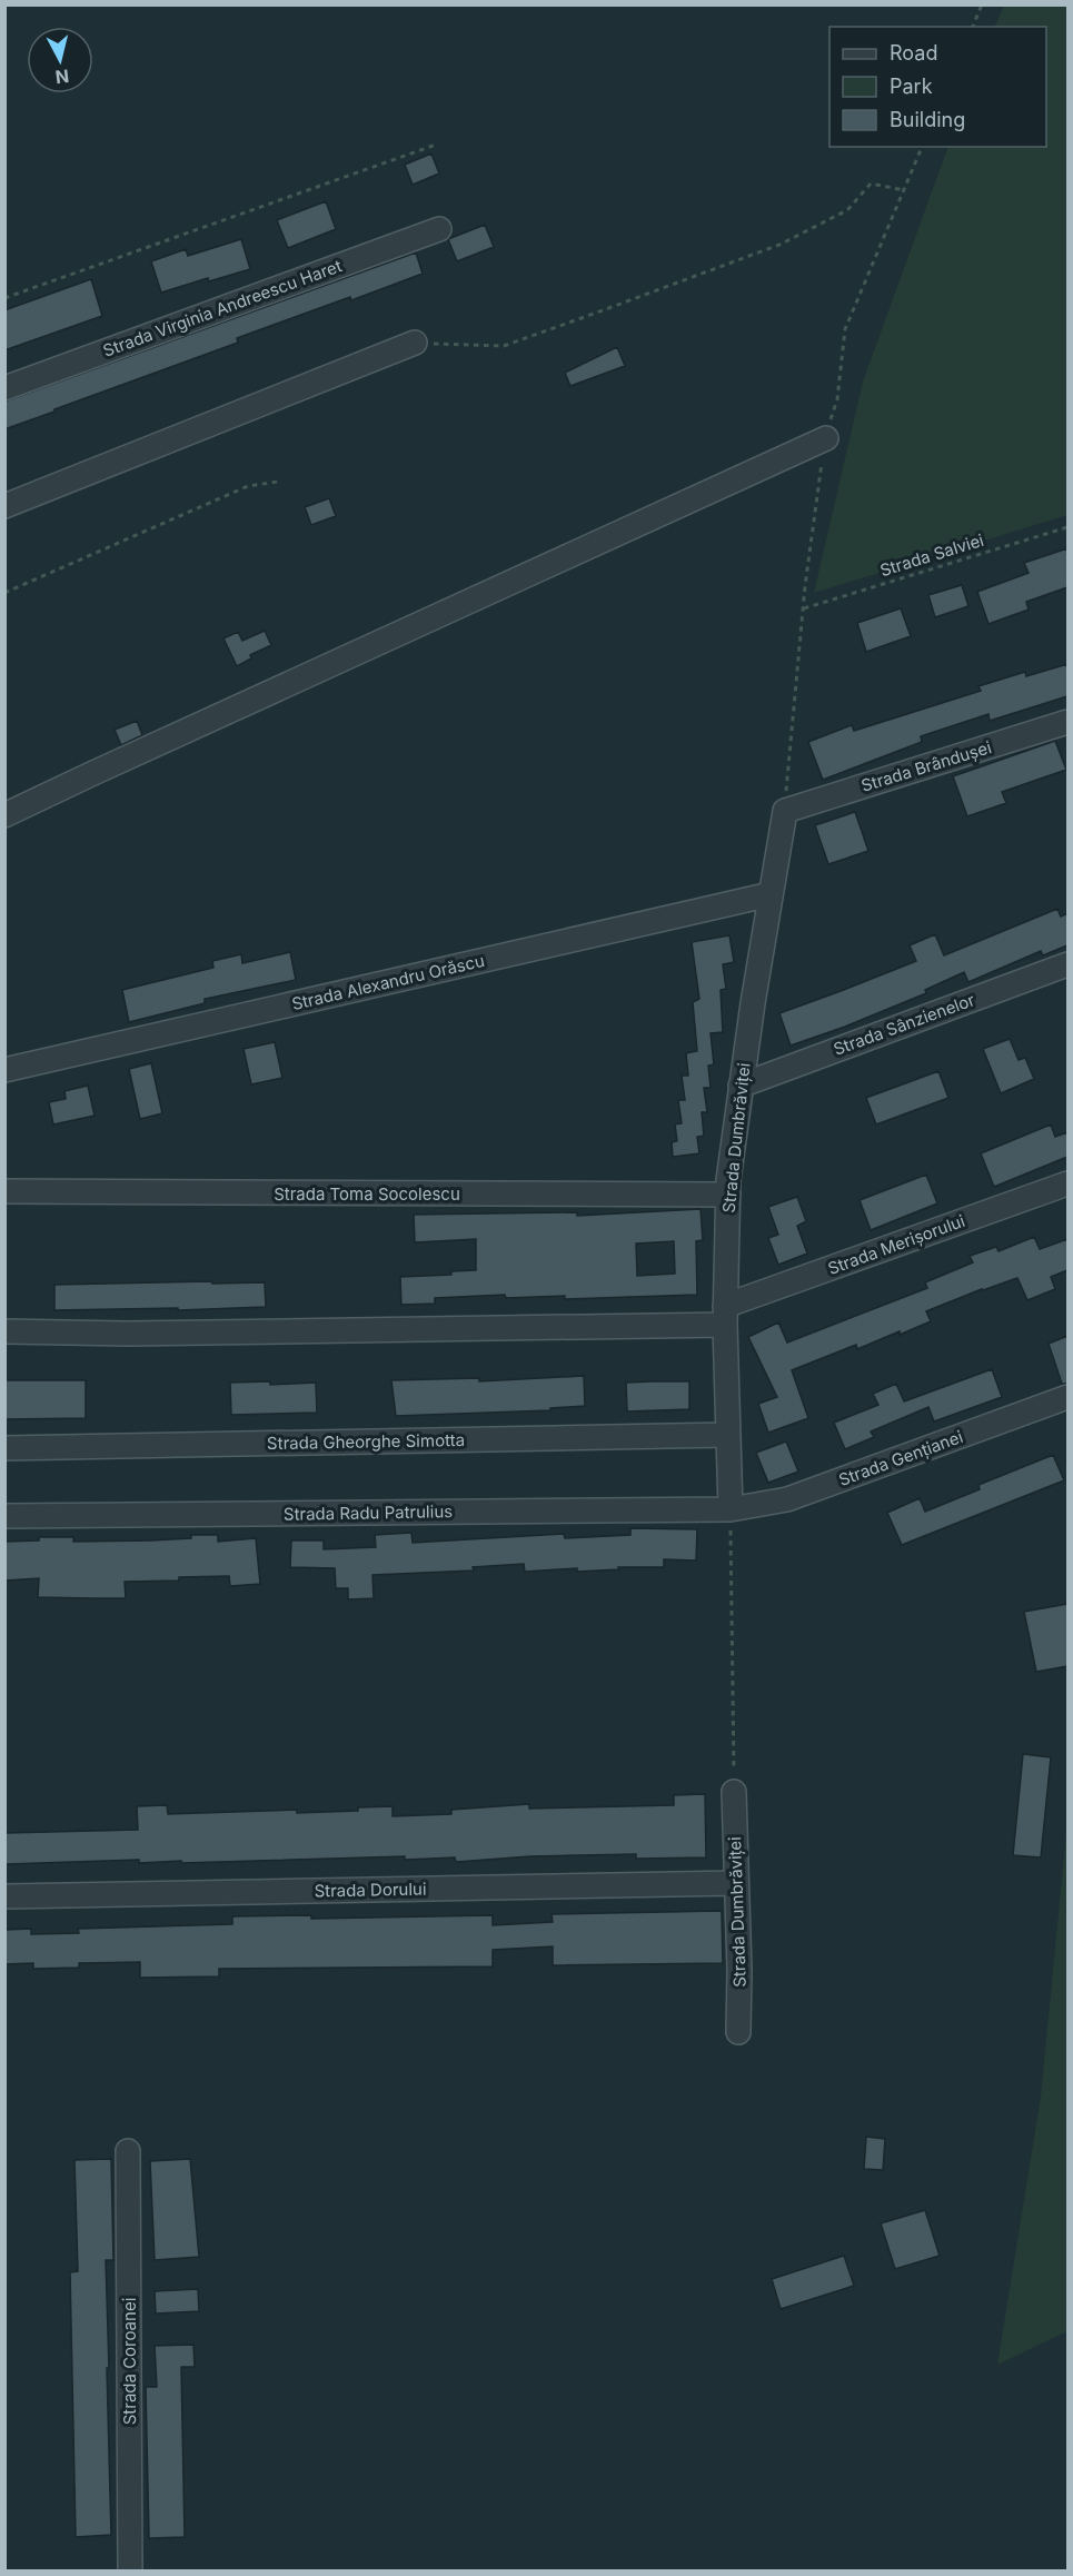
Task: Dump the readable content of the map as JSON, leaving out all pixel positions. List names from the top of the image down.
{
  "streets": {
    "street": [
      "Strada Virginia Andreescu Haret",
      "Strada Brândușei",
      "Strada Alexandru Orăscu",
      "Strada Sânzienelor",
      "Strada Dumbrăviței",
      "Strada Toma Socolescu",
      "Strada Merișorului",
      "Strada Gheorghe Simotta",
      "Strada Gențianei",
      "Strada Radu Patrulius",
      "Strada Dorului",
      "Strada Coroanei"
    ],
    "path": ["Strada Salviei"]
  },
  "crossings": [
    ["Strada Brândușei", "Strada Dumbrăviței"],
    ["Strada Alexandru Orăscu", "Strada Dumbrăviței"],
    ["Strada Sânzienelor", "Strada Dumbrăviței"],
    ["Strada Dumbrăviței", "Strada Toma Socolescu"],
    ["Strada Dumbrăviței", "Strada Merișorului"],
    ["Strada Dumbrăviței", "Strada Gheorghe Simotta"],
    ["Strada Dumbrăviței", "Strada Gențianei"],
    ["Strada Dumbrăviței", "Strada Radu Patrulius"],
    ["Strada Dumbrăviței", "Strada Dorului"],
    ["Strada Gențianei", "Strada Radu Patrulius"]
  ],
  "legend": ["Road", "Park", "Building"],
  "north": "bottom"
}
